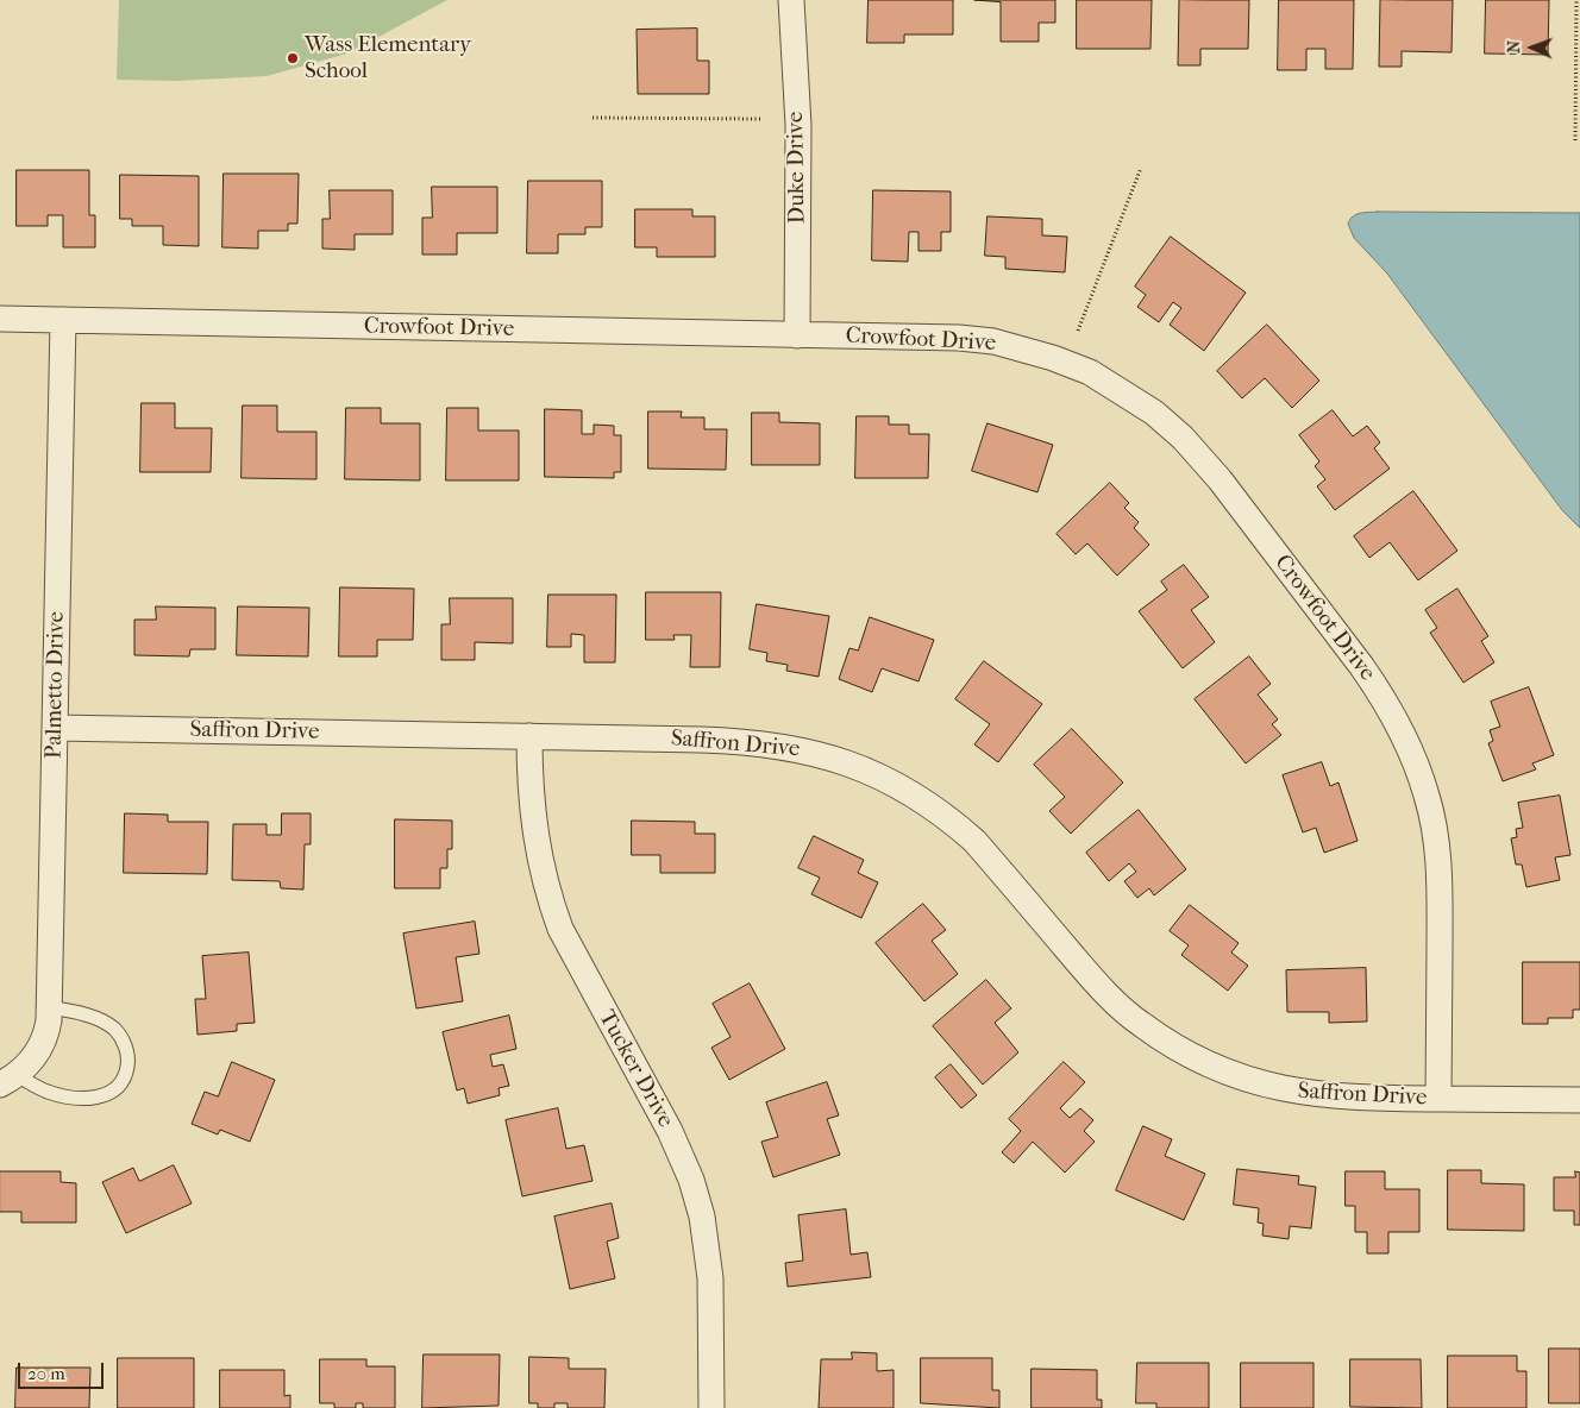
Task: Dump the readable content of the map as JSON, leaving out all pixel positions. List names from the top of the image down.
{
  "streets": {
    "street": [
      "Duke Drive",
      "Crowfoot Drive",
      "Palmetto Drive",
      "Saffron Drive",
      "Tucker Drive"
    ]
  },
  "crossings": [
    ["Duke Drive", "Crowfoot Drive"],
    ["Crowfoot Drive", "Palmetto Drive"],
    ["Crowfoot Drive", "Saffron Drive"],
    ["Palmetto Drive", "Saffron Drive"],
    ["Saffron Drive", "Tucker Drive"]
  ],
  "places": ["Wass Elementary School"],
  "scale_bar": "20 m",
  "north": "left"
}
